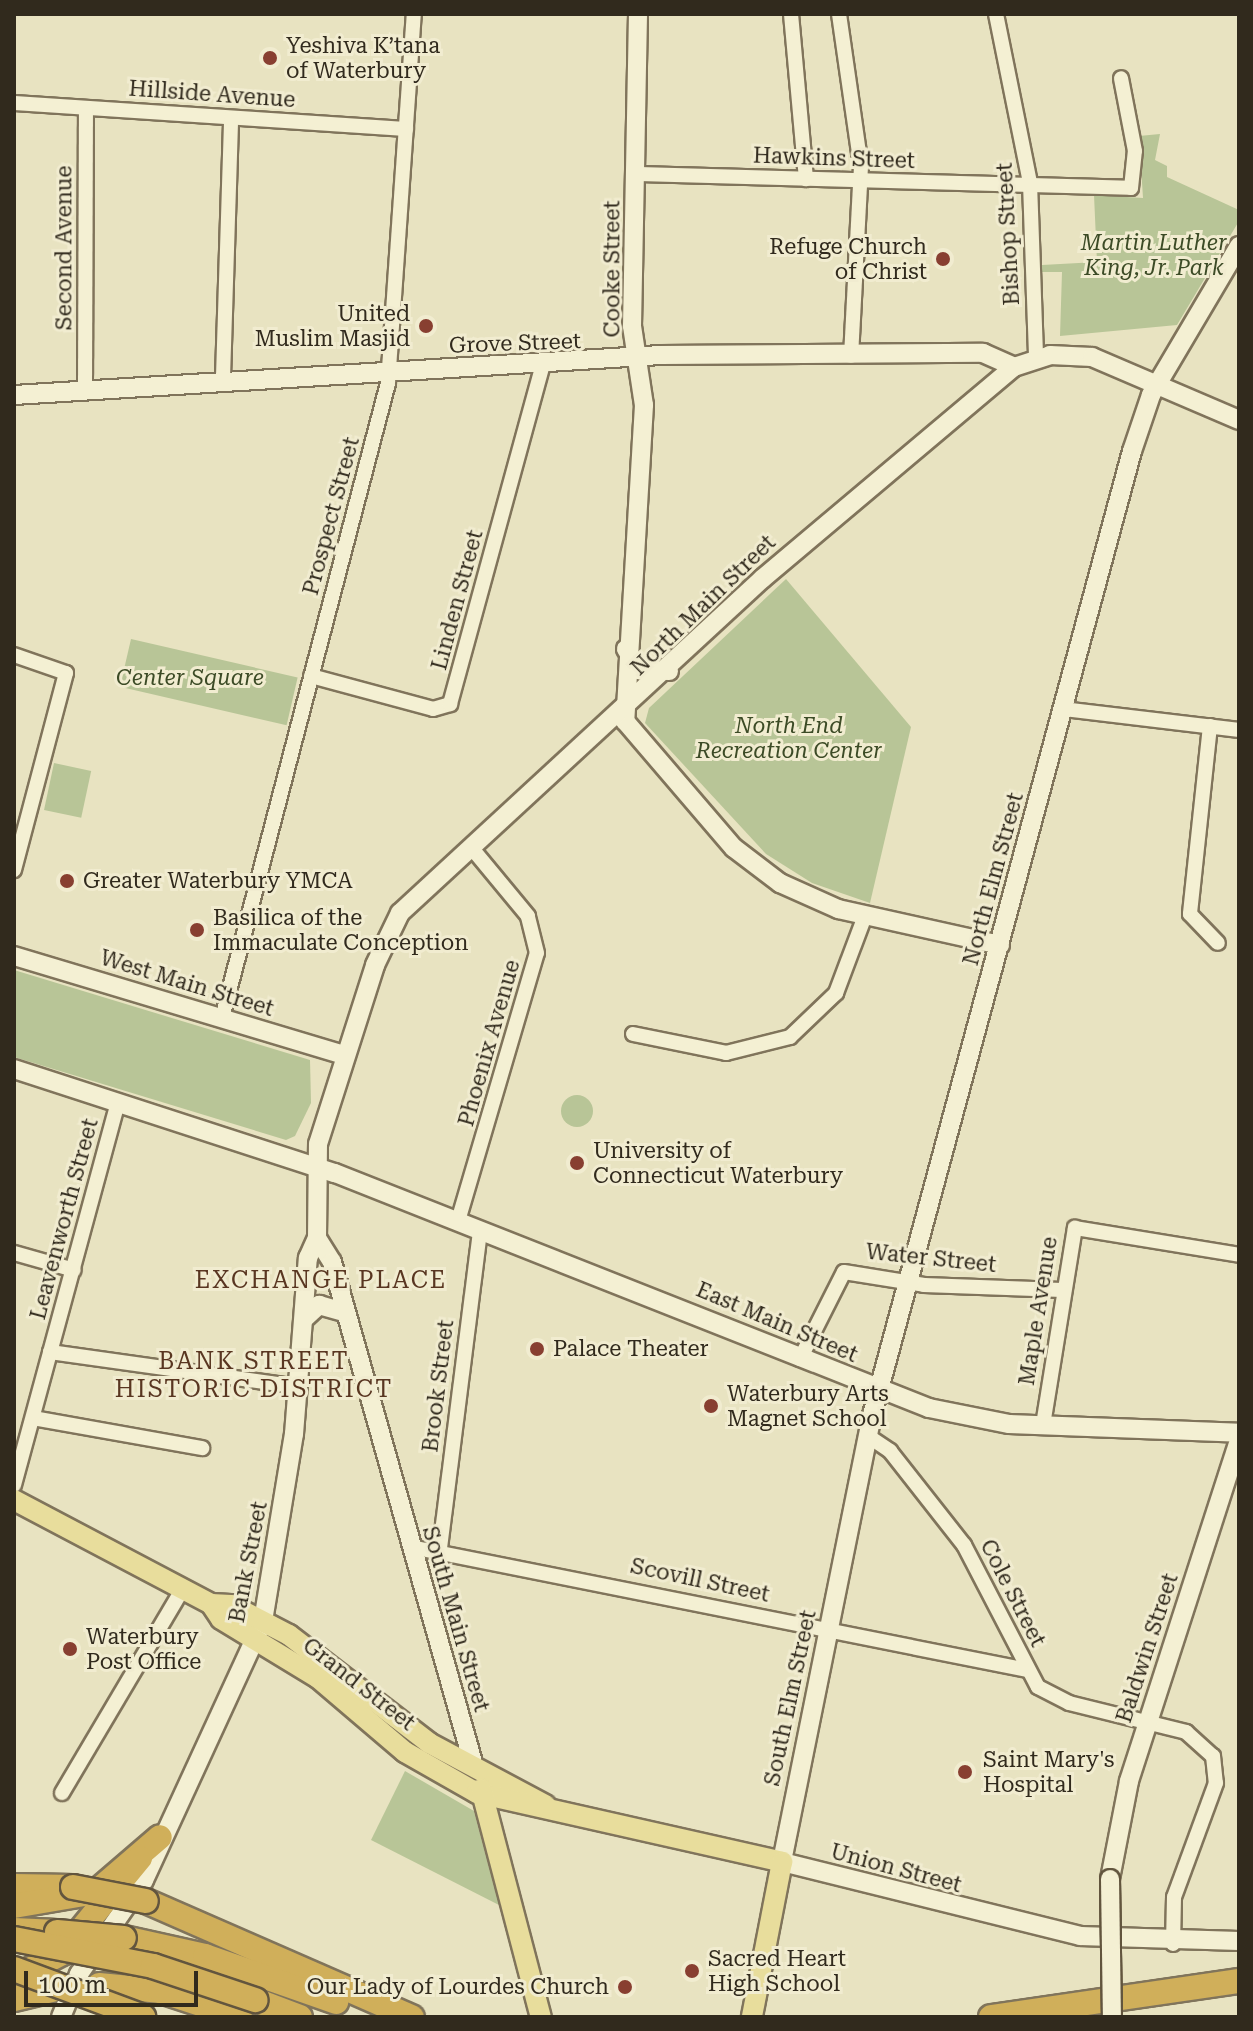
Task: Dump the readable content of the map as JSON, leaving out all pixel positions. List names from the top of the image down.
{
  "streets": {
    "main road": [
      "Cooke Street",
      "Grove Street",
      "North Main Street",
      "North Elm Street",
      "West Main Street",
      "East Main Street",
      "Bank Street",
      "South Main Street",
      "Baldwin Street",
      "Grand Street",
      "South Elm Street",
      "Union Street"
    ],
    "street": [
      "Hillside Avenue",
      "Hawkins Street",
      "Bishop Street",
      "Second Avenue",
      "Prospect Street",
      "Linden Street",
      "Phoenix Avenue",
      "Leavenworth Street",
      "Water Street",
      "Maple Avenue",
      "Brook Street",
      "Scovill Street",
      "Cole Street"
    ]
  },
  "crossings": [
    ["Hillside Avenue", "Second Avenue"],
    ["Hillside Avenue", "Prospect Street"],
    ["Hawkins Street", "Bishop Street"],
    ["Hawkins Street", "Cooke Street"],
    ["Bishop Street", "North Main Street"],
    ["Second Avenue", "Grove Street"],
    ["Cooke Street", "Grove Street"],
    ["Cooke Street", "North Main Street"],
    ["Grove Street", "Prospect Street"],
    ["Grove Street", "Linden Street"],
    ["Grove Street", "North Main Street"],
    ["Prospect Street", "Linden Street"],
    ["Prospect Street", "West Main Street"],
    ["North Main Street", "North Elm Street"],
    ["North Main Street", "West Main Street"],
    ["North Main Street", "Phoenix Avenue"],
    ["North Main Street", "East Main Street"],
    ["North Main Street", "Bank Street"],
    ["North Elm Street", "Water Street"],
    ["North Elm Street", "East Main Street"],
    ["North Elm Street", "South Elm Street"],
    ["Phoenix Avenue", "East Main Street"],
    ["Water Street", "Maple Avenue"],
    ["Water Street", "East Main Street"],
    ["Maple Avenue", "East Main Street"],
    ["East Main Street", "Brook Street"],
    ["East Main Street", "Bank Street"],
    ["East Main Street", "South Elm Street"],
    ["Brook Street", "Scovill Street"],
    ["Bank Street", "South Main Street"],
    ["Bank Street", "Grand Street"],
    ["Scovill Street", "Cole Street"],
    ["Scovill Street", "South Main Street"],
    ["Scovill Street", "South Elm Street"],
    ["Cole Street", "Baldwin Street"],
    ["Cole Street", "South Elm Street"],
    ["Cole Street", "Union Street"],
    ["South Main Street", "Grand Street"],
    ["South Main Street", "Union Street"],
    ["Grand Street", "Union Street"],
    ["South Elm Street", "Union Street"]
  ],
  "districts": ["EXCHANGE PLACE", "BANK STREET HISTORIC DISTRICT"],
  "parks": ["Martin Luther King, Jr. Park", "Center Square", "North End Recreation Center"],
  "places": [
    "Yeshiva K’tana of Waterbury",
    "Refuge Church of Christ",
    "United Muslim Masjid",
    "Greater Waterbury YMCA",
    "Basilica of the Immaculate Conception",
    "University of Connecticut Waterbury",
    "Palace Theater",
    "Waterbury Arts Magnet School",
    "Waterbury Post Office",
    "Saint Mary's Hospital",
    "Sacred Heart High School",
    "Our Lady of Lourdes Church"
  ],
  "scale_bar": "100 m"
}
